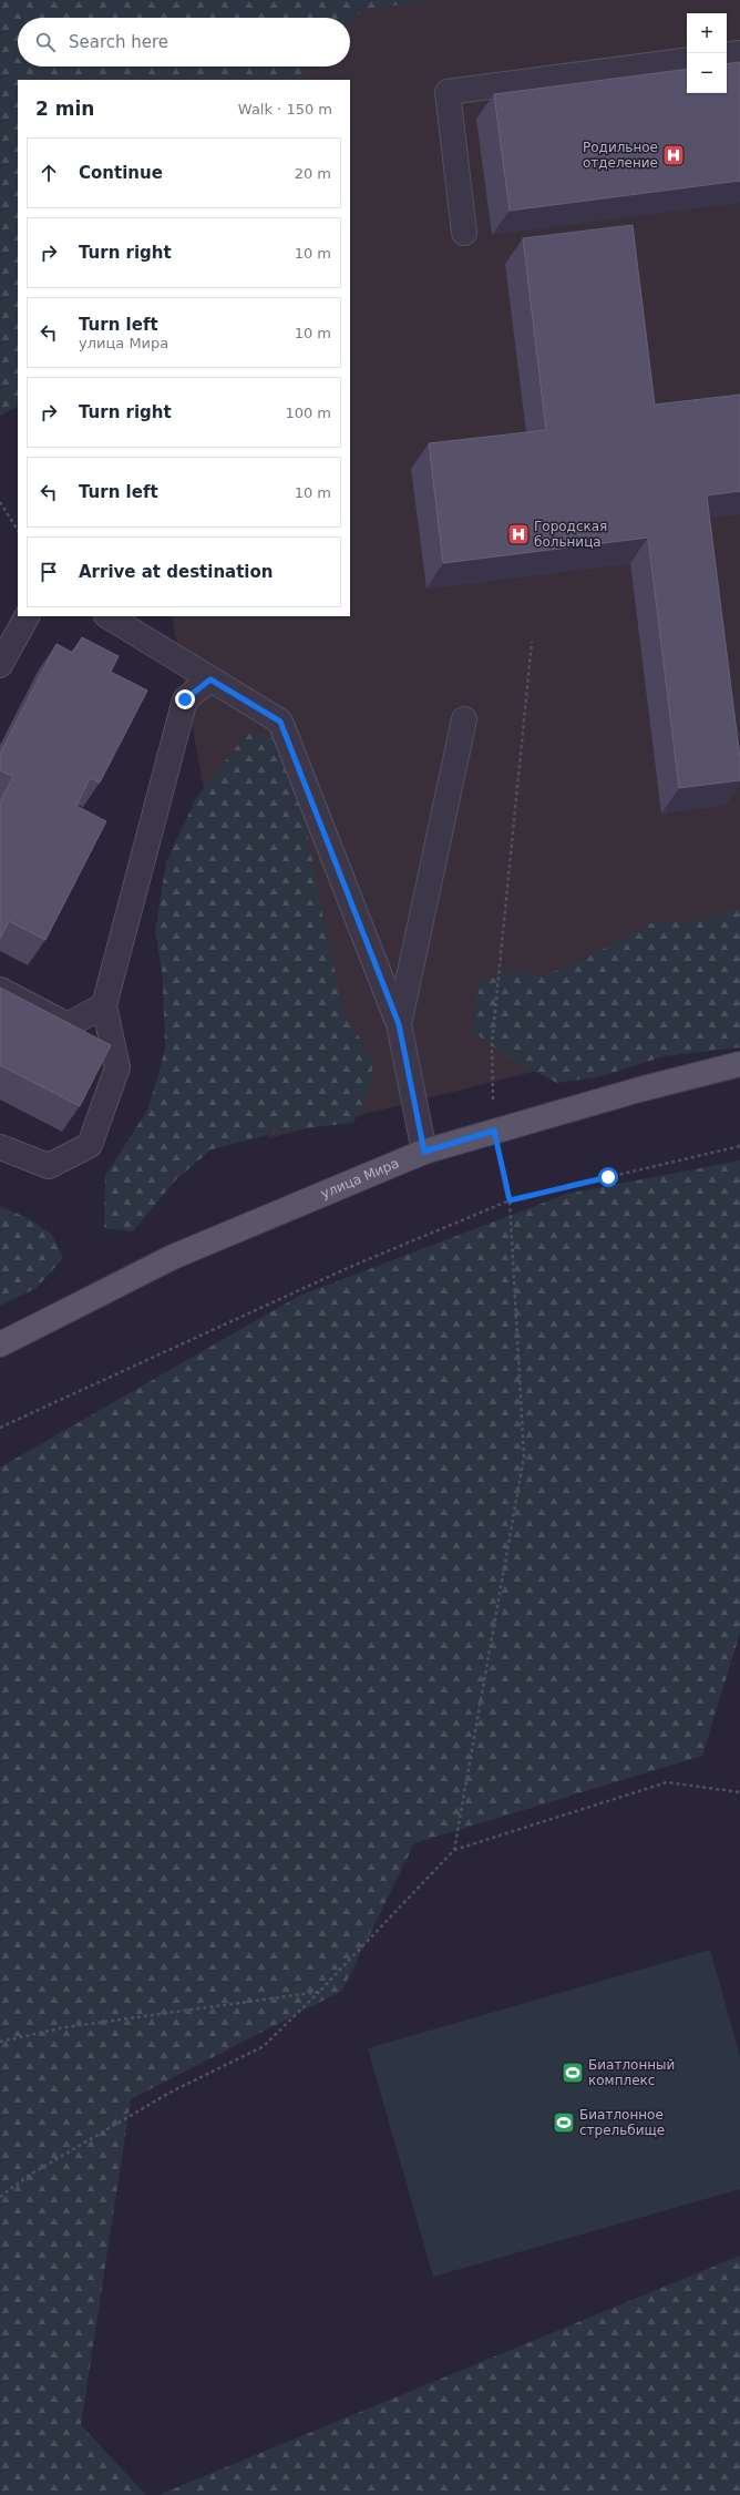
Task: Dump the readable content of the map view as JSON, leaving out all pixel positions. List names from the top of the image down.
{
  "streets": {
    "main road": ["улица Мира"]
  },
  "places": {
    "hospital": ["Родильное отделение", "Городская больница"],
    "sports": ["Биатлонный комплекс", "Биатлонное стрельбище"]
  },
  "page": {
    "map_buttons": ["+", "−"],
    "search": "Search here",
    "heading": ["2 min", "Walk · 150 m"],
    "list": [
      ["Continue", "20 m"],
      ["Turn right", "10 m"],
      ["Turn left", "улица Мира", "10 m"],
      ["Turn right", "100 m"],
      ["Turn left", "10 m"],
      "Arrive at destination"
    ]
  }
}
